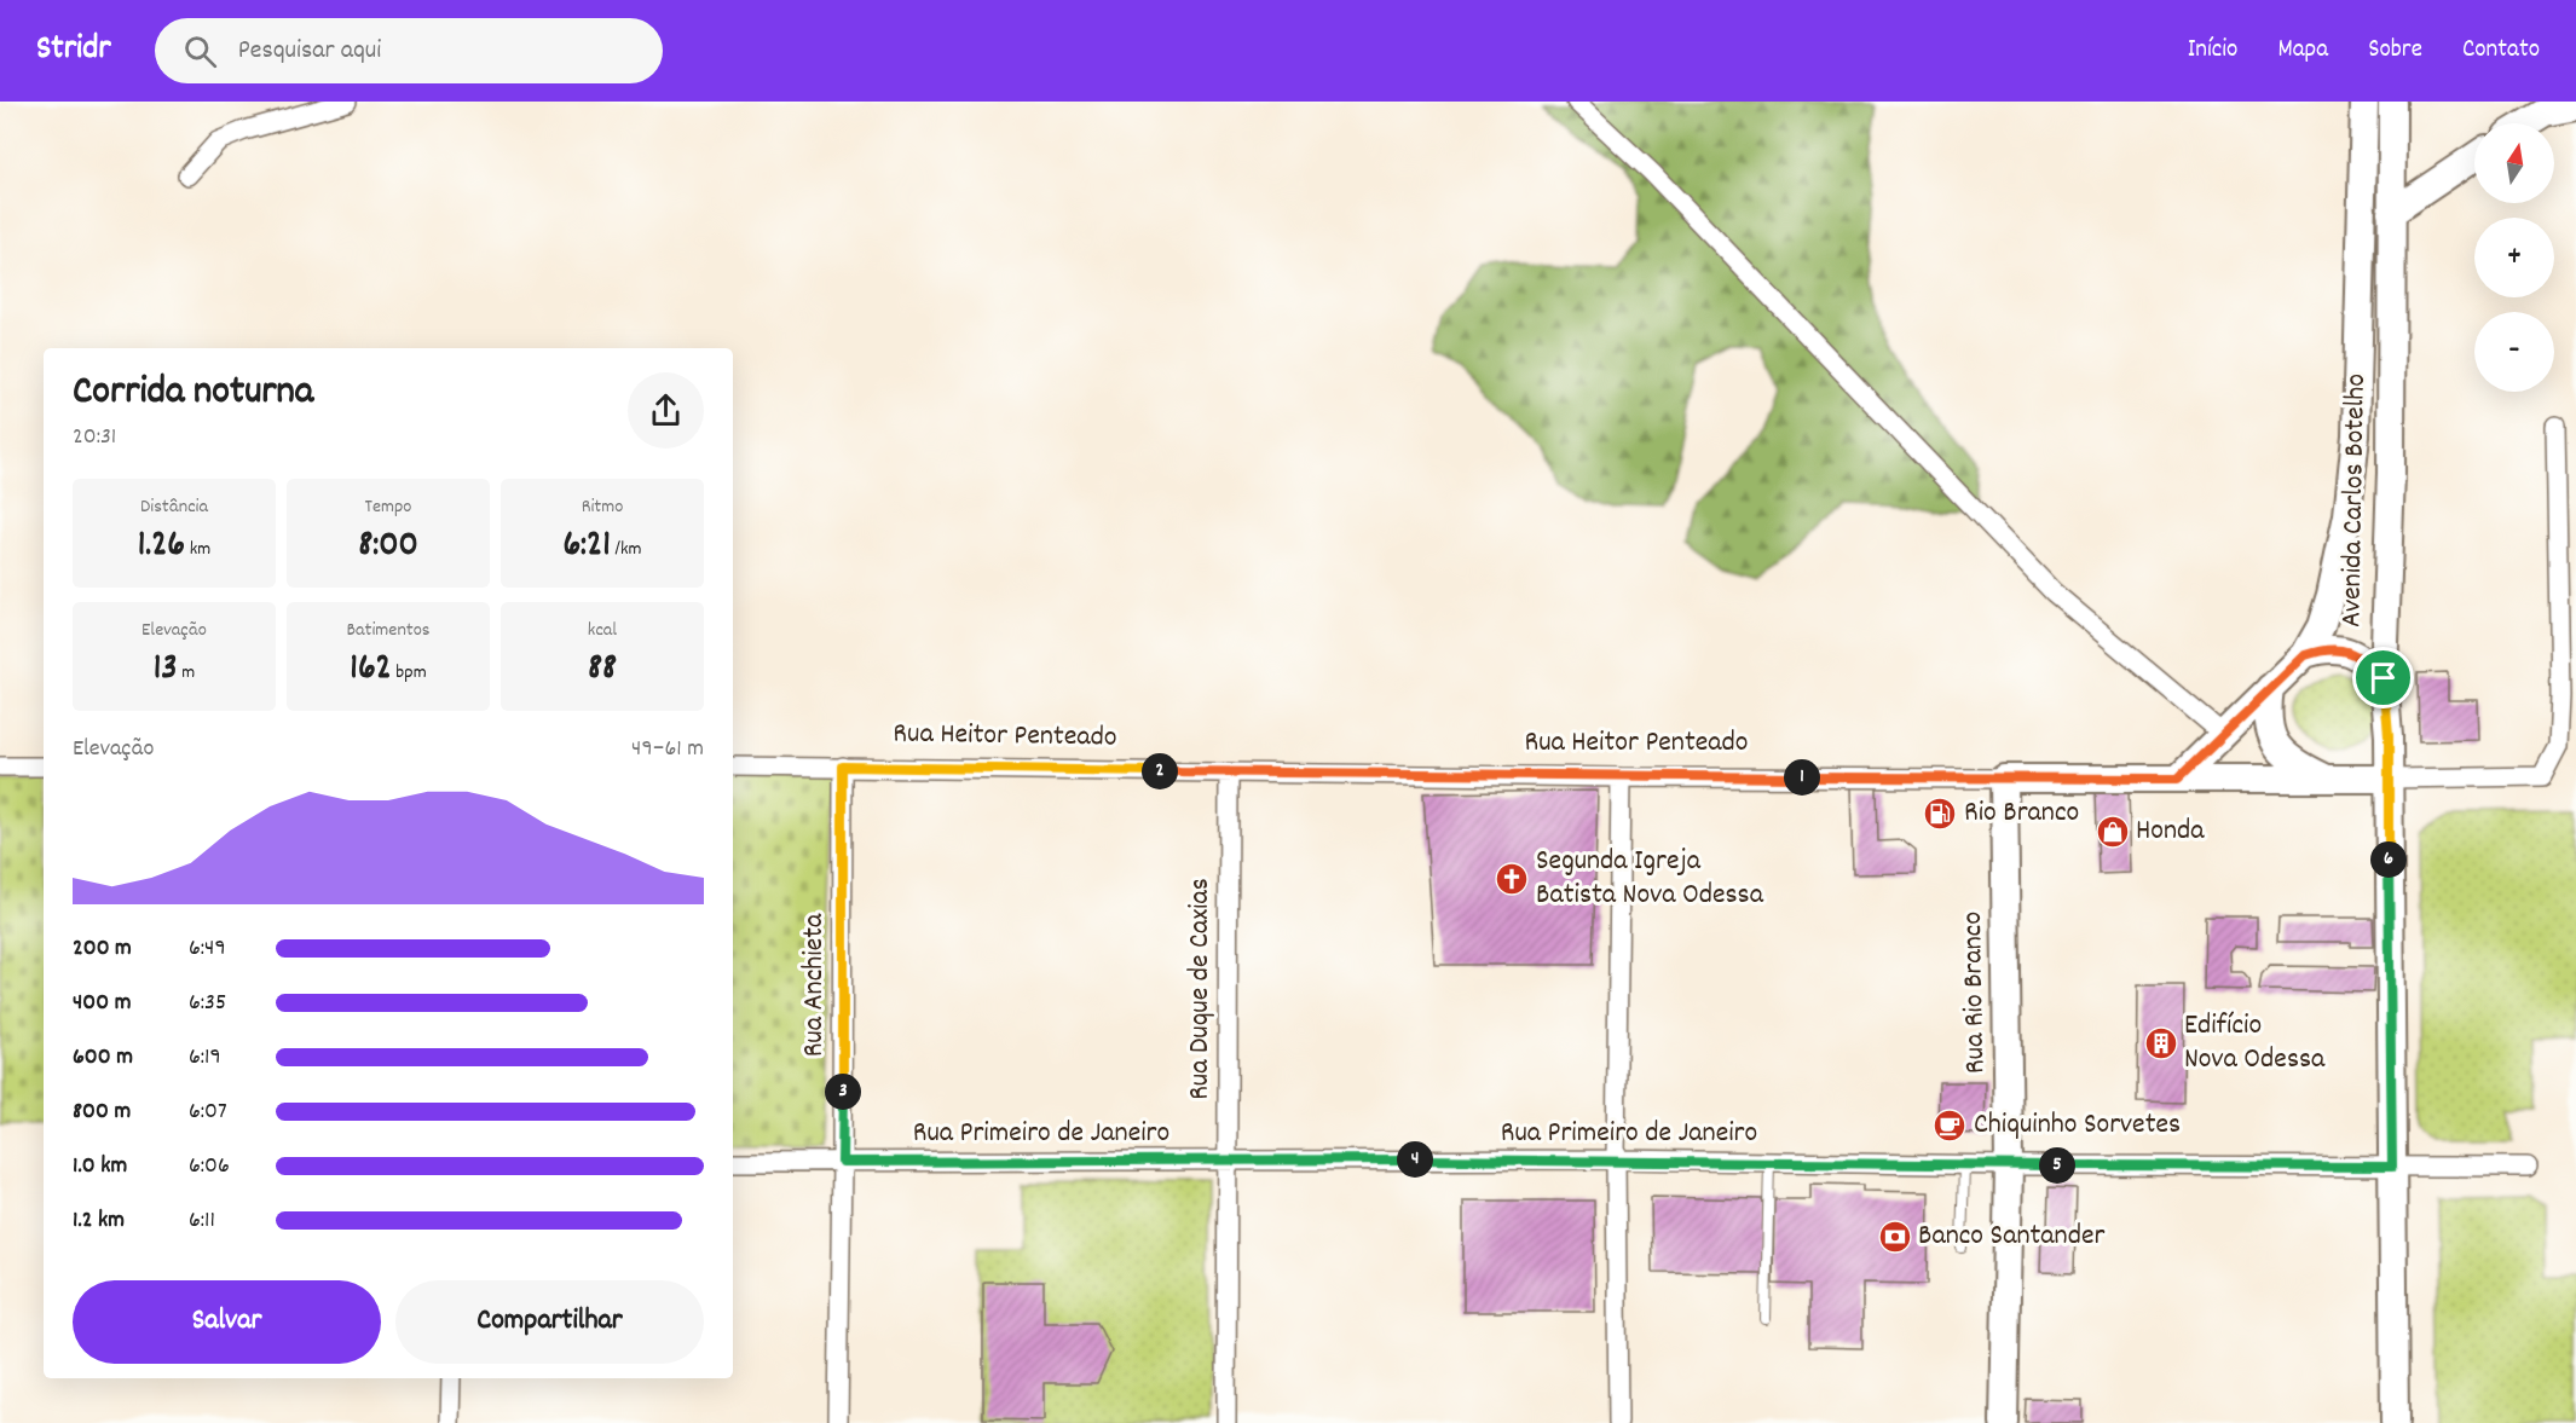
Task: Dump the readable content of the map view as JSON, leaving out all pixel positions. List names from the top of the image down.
{
  "streets": {
    "main road": ["Avenida Carlos Botelho", "Rua Heitor Penteado", "Rua Rio Branco"],
    "street": ["Rua Anchieta", "Rua Duque de Caxias", "Rua Primeiro de Janeiro"]
  },
  "crossings": [
    ["Avenida Carlos Botelho", "Rua Heitor Penteado"],
    ["Avenida Carlos Botelho", "Rua Primeiro de Janeiro"],
    ["Rua Heitor Penteado", "Rua Anchieta"],
    ["Rua Heitor Penteado", "Rua Duque de Caxias"],
    ["Rua Heitor Penteado", "Rua Rio Branco"],
    ["Rua Anchieta", "Rua Primeiro de Janeiro"],
    ["Rua Duque de Caxias", "Rua Primeiro de Janeiro"],
    ["Rua Rio Branco", "Rua Primeiro de Janeiro"]
  ],
  "places": {
    "fuel station": ["Rio Branco"],
    "shop": ["Honda"],
    "church": ["Segunda Igreja Batista Nova Odessa"],
    "building": ["Edifício Nova Odessa"],
    "cafe": ["Chiquinho Sorvetes"],
    "bank": ["Banco Santander"]
  },
  "north": "top",
  "page": {
    "header": "Stridr",
    "search": "Pesquisar aqui",
    "nav": [
      "Início",
      "Mapa",
      "Sobre",
      "Contato"
    ],
    "map_buttons": ["+", "−"],
    "heading": ["Corrida noturna", "20:31"],
    "stats": [
      ["Distância", "1.26 km"],
      ["Tempo", "8:00"],
      ["Ritmo", "6:21 /km"],
      ["Elevação", "13 m"],
      ["Batimentos", "162 bpm"],
      ["kcal", "88"]
    ],
    "chart": ["Elevação", "49–61 m"],
    "pins": [
      "2",
      "1",
      "6",
      "3",
      "4",
      "5"
    ],
    "list": [
      {
        "name": "200 m",
        "note": "6:49"
      },
      {
        "name": "400 m",
        "note": "6:35"
      },
      {
        "name": "600 m",
        "note": "6:19"
      },
      {
        "name": "800 m",
        "note": "6:07"
      },
      {
        "name": "1.0 km",
        "note": "6:06"
      },
      {
        "name": "1.2 km",
        "note": "6:11"
      }
    ],
    "buttons": ["Salvar", "Compartilhar"]
  }
}
